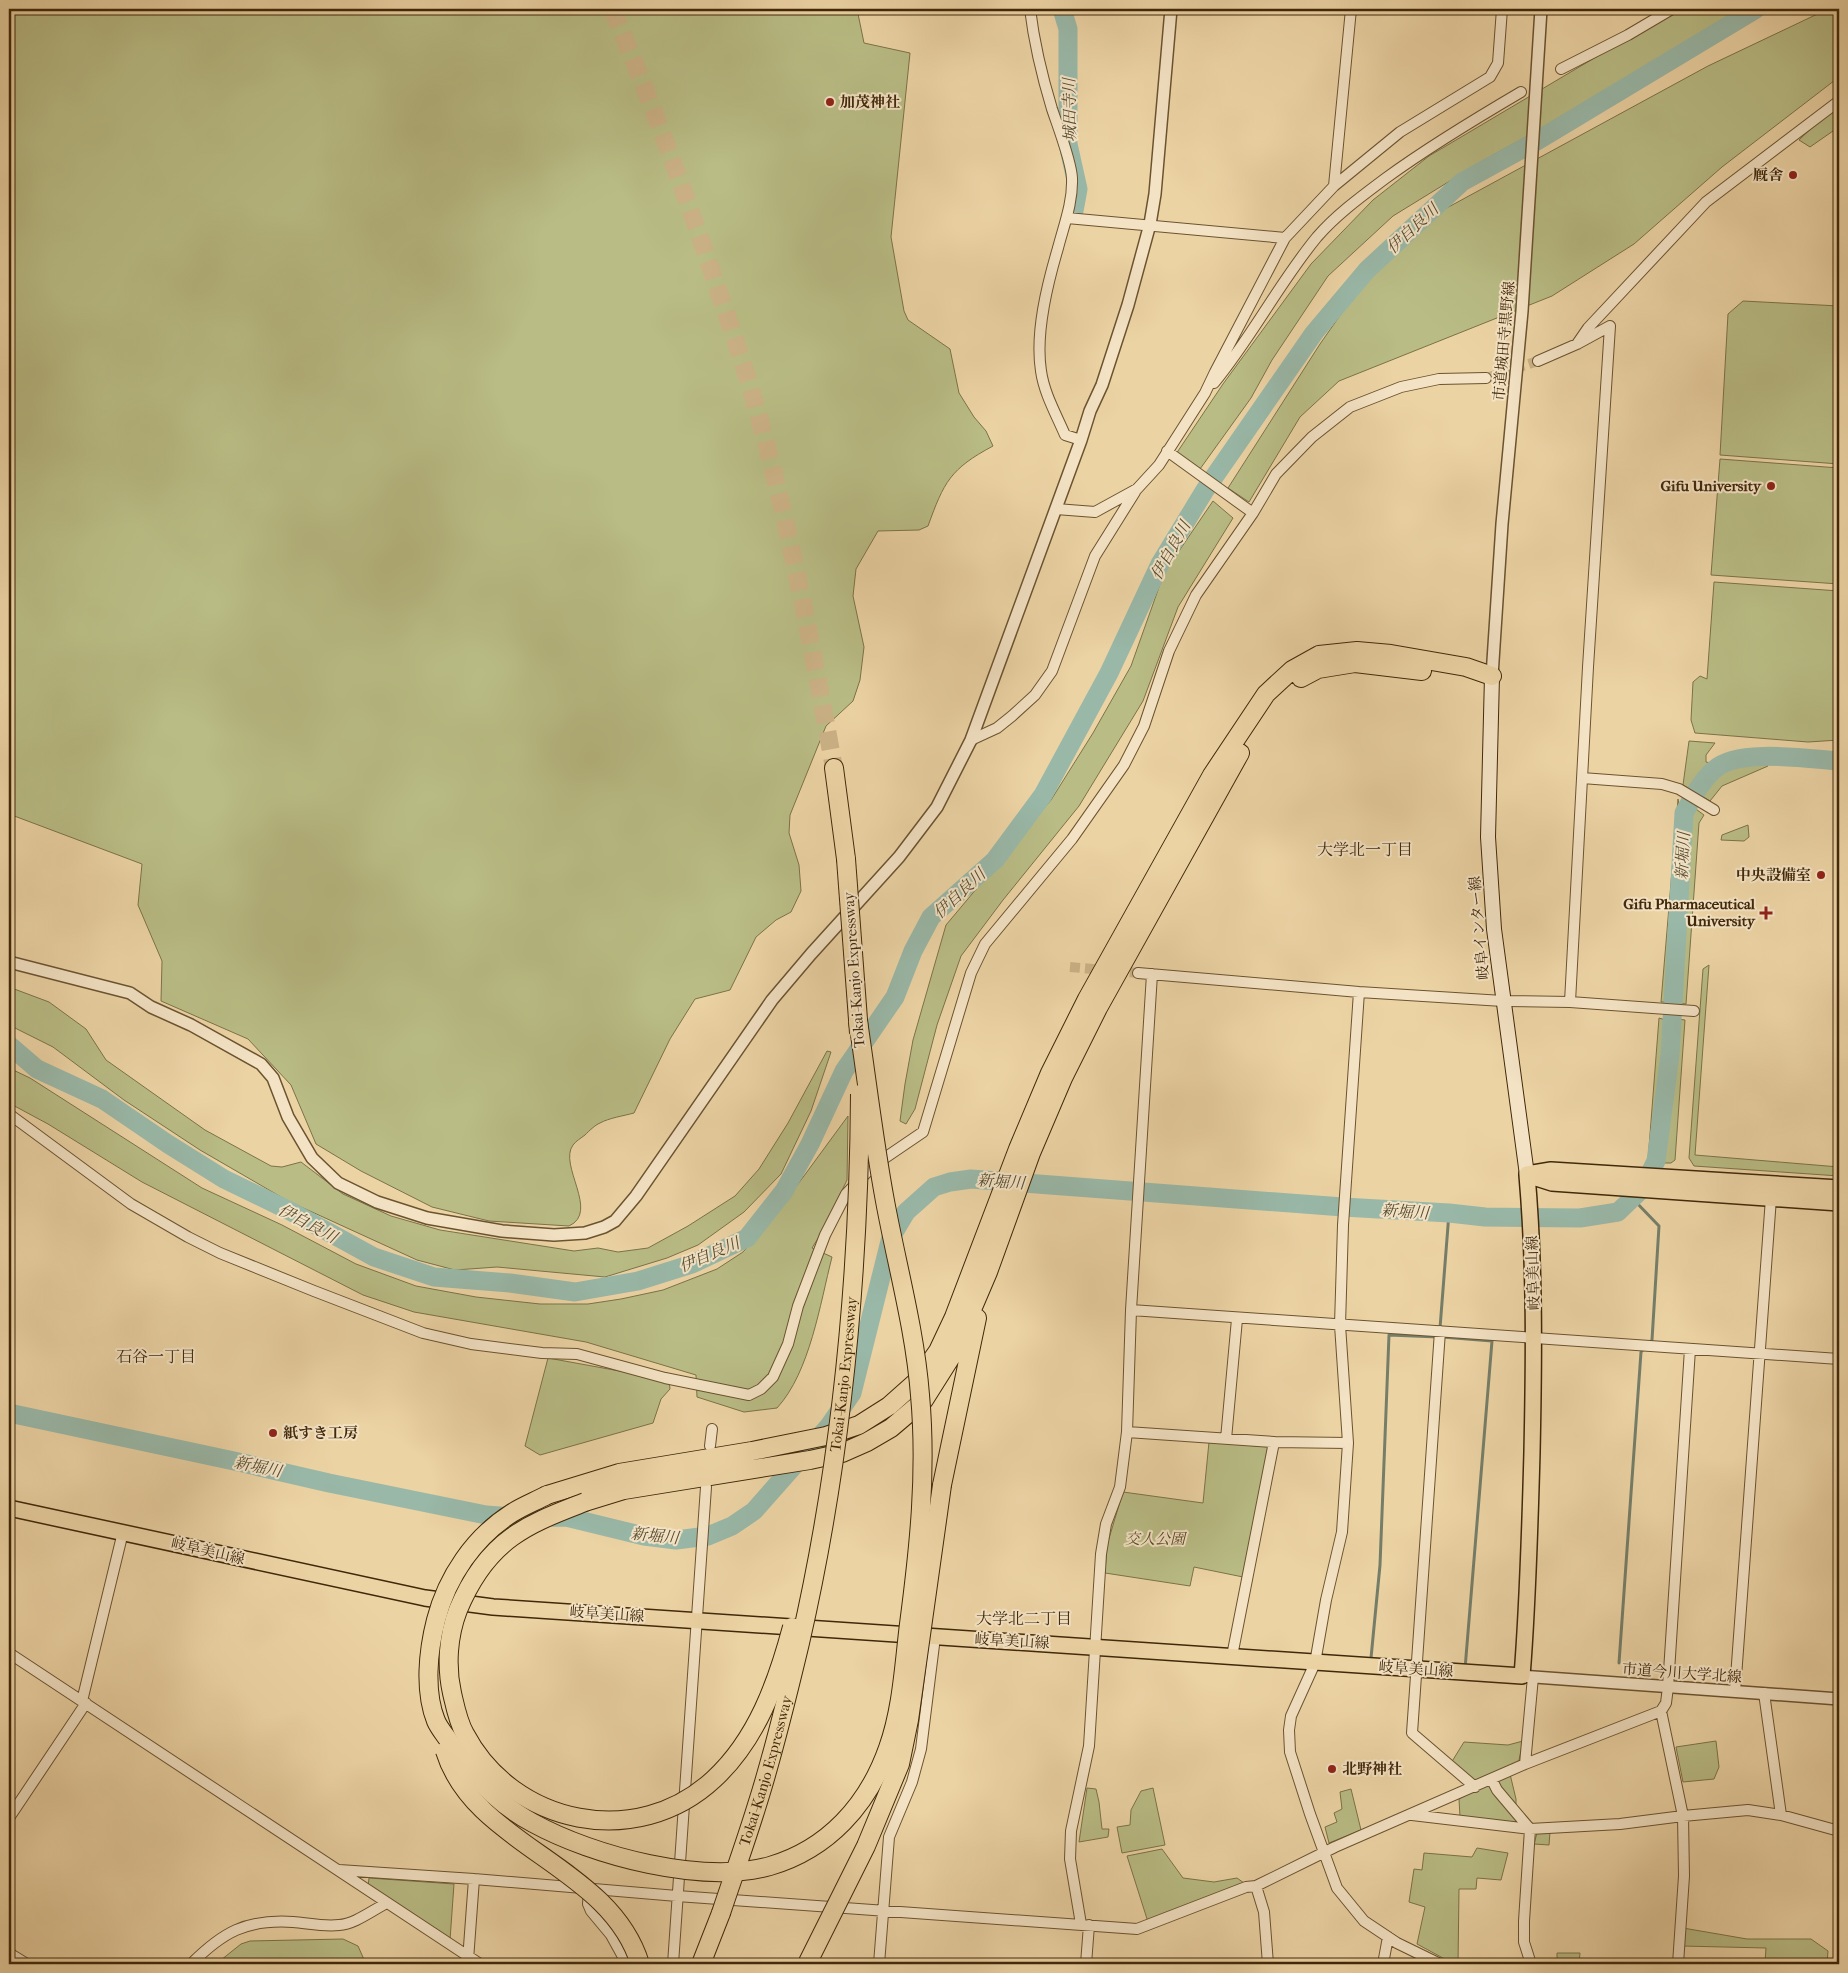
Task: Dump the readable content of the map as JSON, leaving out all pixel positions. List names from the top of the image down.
{
  "streets": {
    "highway": ["Tokai-Kanjo Expressway"],
    "main road": ["岐阜インター線", "岐阜美山線"],
    "street": ["市道城田寺黒野線", "市道今川大学北線"]
  },
  "crossings": [
    ["市道城田寺黒野線", "岐阜インター線"],
    ["岐阜インター線", "岐阜美山線"],
    ["岐阜美山線", "市道今川大学北線"]
  ],
  "districts": ["大学北一丁目", "石谷一丁目", "大学北二丁目"],
  "water": ["城田寺川", "伊自良川", "新堀川"],
  "parks": ["交人公園"],
  "places": {
    "other": [
      "加茂神社",
      "厩舎",
      "Gifu University",
      "中央設備室",
      "紙すき工房",
      "北野神社"
    ],
    "health": ["Gifu Pharmaceutical University"]
  }
}
